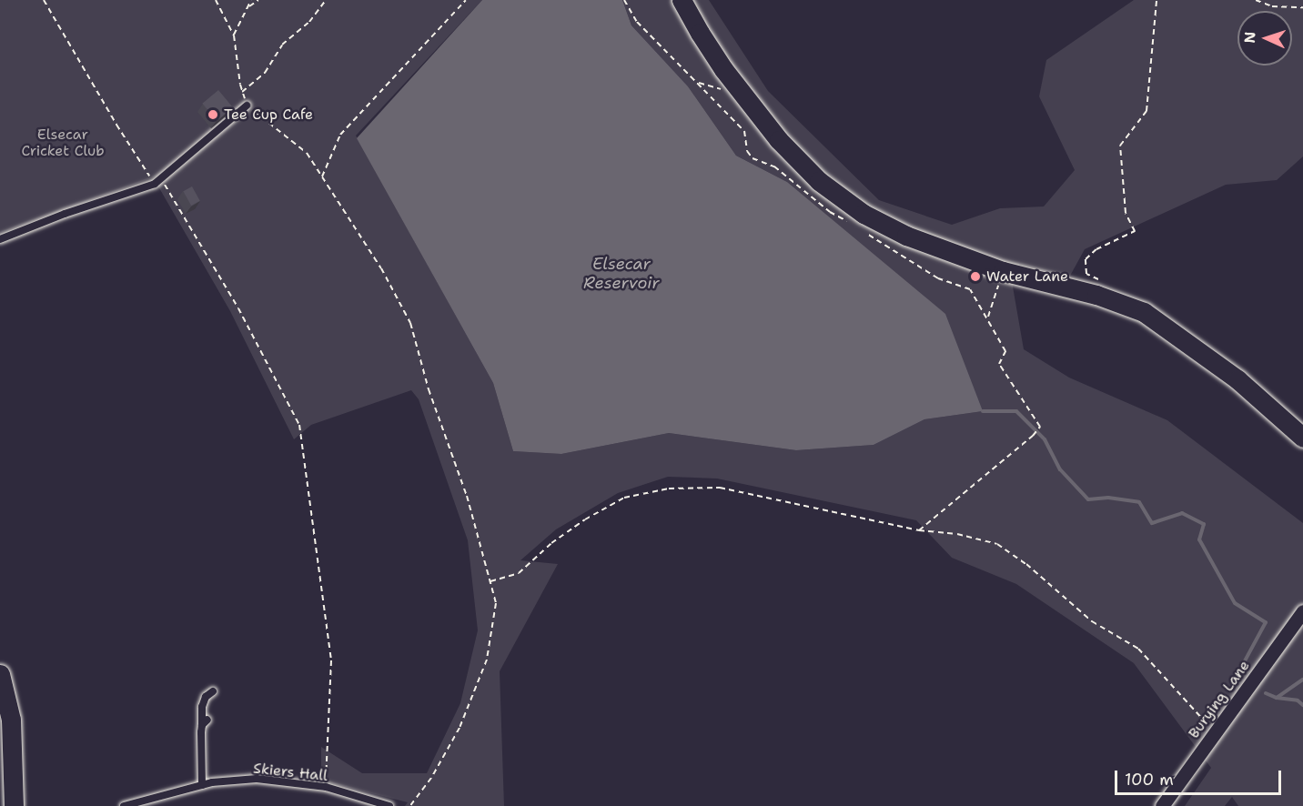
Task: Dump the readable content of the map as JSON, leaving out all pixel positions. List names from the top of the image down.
{
  "streets": {
    "street": ["Burying Lane"],
    "lane": ["Skiers Hall"]
  },
  "water": ["Elsecar Reservoir"],
  "parks": ["Elsecar Cricket Club"],
  "places": ["Tee Cup Cafe", "Water Lane"],
  "scale_bar": "100 m",
  "north": "left"
}
